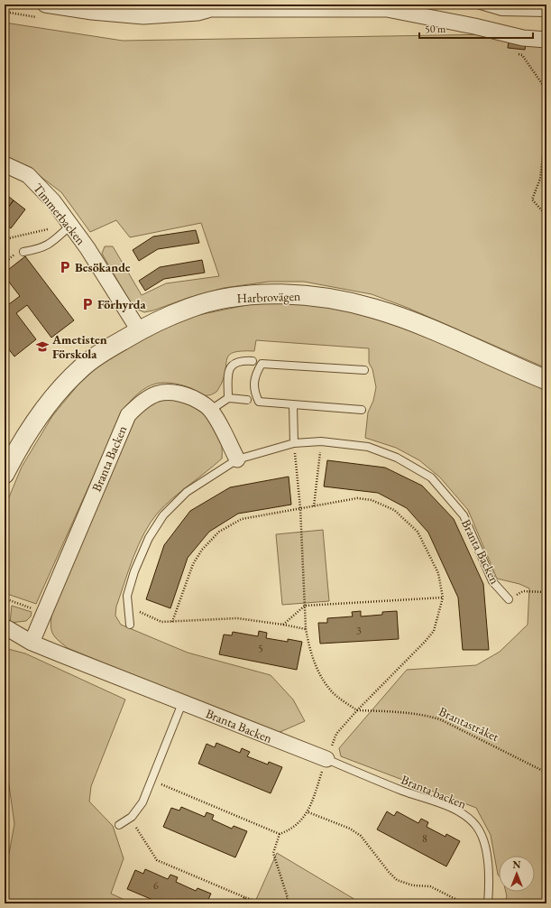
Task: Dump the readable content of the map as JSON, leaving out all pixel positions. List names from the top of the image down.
{
  "streets": {
    "street": ["Timmerbacken", "Harbrovägen", "Branta Backen"],
    "lane": ["Branta backen"],
    "path": ["Brantastråket"]
  },
  "crossings": [
    ["Timmerbacken", "Harbrovägen"],
    ["Branta Backen", "Branta backen"]
  ],
  "places": {
    "parking": ["Besökande", "Förhyrda"],
    "school or university": ["Ametisten Förskola"]
  },
  "house_numbers": [
    "3",
    "5",
    "8",
    "6"
  ],
  "scale_bar": "50 m",
  "north": "top"
}
